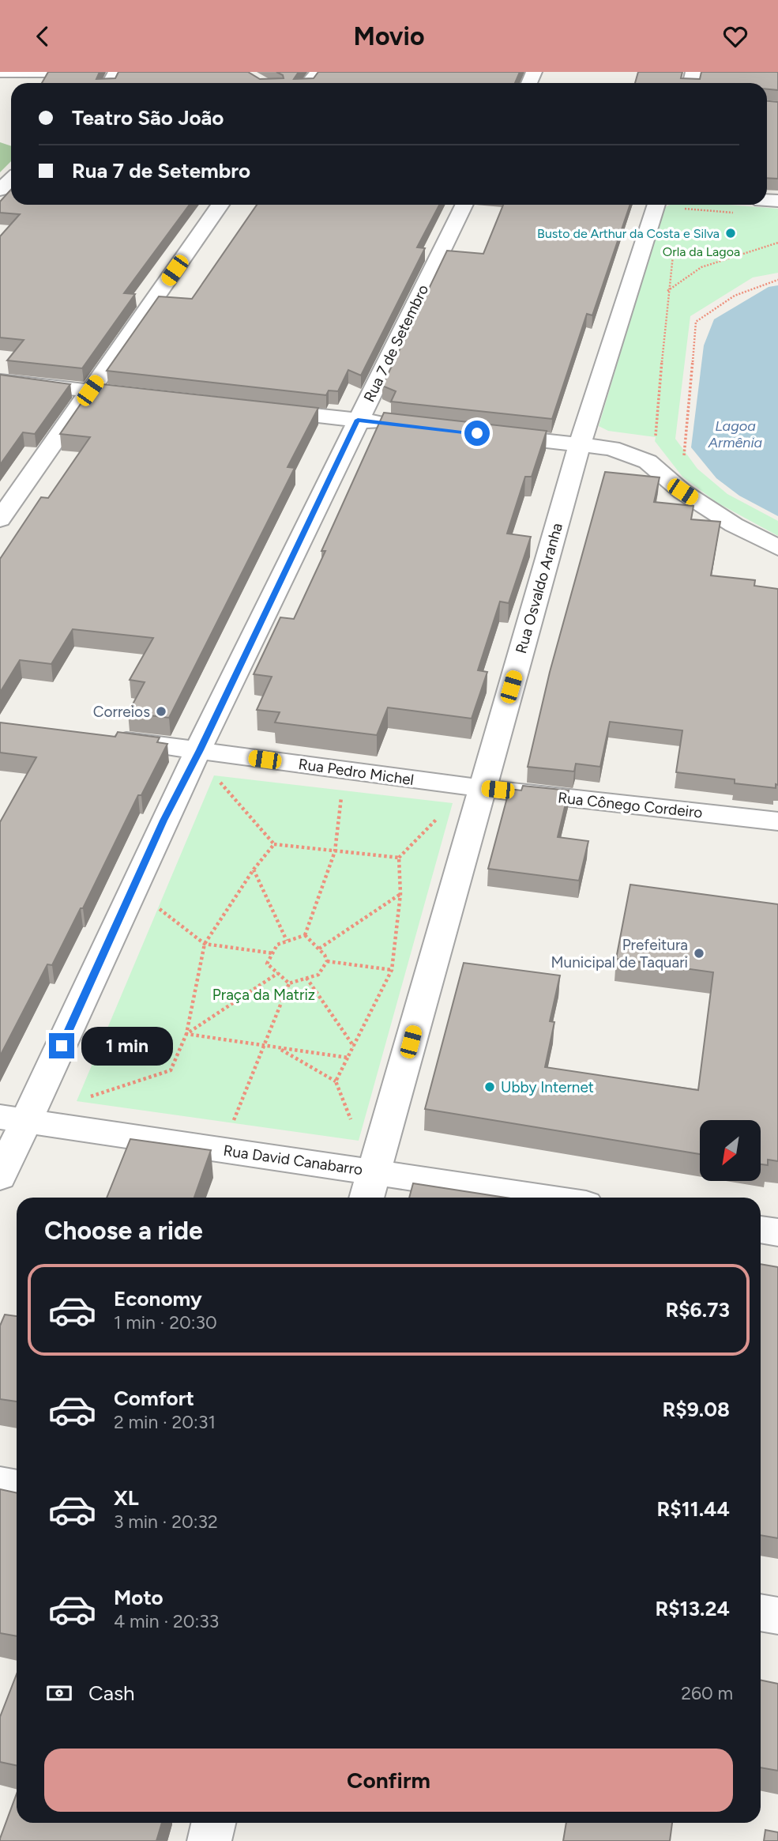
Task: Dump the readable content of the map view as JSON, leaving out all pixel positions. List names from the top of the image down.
{
  "streets": {
    "street": [
      "Rua 7 de Setembro",
      "Rua Osvaldo Aranha",
      "Rua Pedro Michel",
      "Rua Cônego Cordeiro",
      "Rua David Canabarro"
    ]
  },
  "crossings": [
    ["Rua 7 de Setembro", "Rua Pedro Michel"],
    ["Rua 7 de Setembro", "Rua David Canabarro"],
    ["Rua Osvaldo Aranha", "Rua Pedro Michel"],
    ["Rua Osvaldo Aranha", "Rua Cônego Cordeiro"],
    ["Rua Osvaldo Aranha", "Rua David Canabarro"],
    ["Rua Pedro Michel", "Rua Cônego Cordeiro"]
  ],
  "water": ["Lagoa Armênia"],
  "parks": ["Orla da Lagoa", "Praça da Matriz"],
  "places": [
    "Busto de Arthur da Costa e Silva",
    "Correios",
    "Prefeitura Municipal de Taquari",
    "Ubby Internet"
  ],
  "north": "bottom left",
  "page": {
    "header": "Movio",
    "banner": ["Teatro São João", "Rua 7 de Setembro"],
    "bubble": "1 min",
    "heading": "Choose a ride",
    "list": [
      {
        "name": "Economy",
        "note": "1 min · 20:30",
        "value": "R$6.73"
      },
      {
        "name": "Comfort",
        "note": "2 min · 20:31",
        "value": "R$9.08"
      },
      {
        "name": "XL",
        "note": "3 min · 20:32",
        "value": "R$11.44"
      },
      {
        "name": "Moto",
        "note": "4 min · 20:33",
        "value": "R$13.24"
      }
    ],
    "pay": ["Cash", "260 m"],
    "buttons": "Confirm"
  }
}
